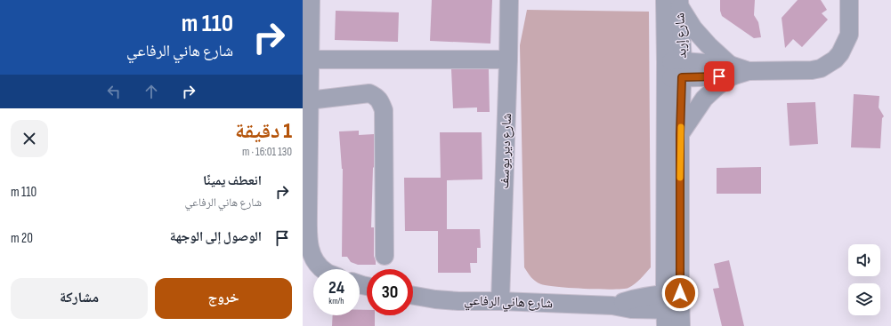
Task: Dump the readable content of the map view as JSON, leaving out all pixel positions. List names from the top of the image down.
{
  "streets": {
    "street": ["شارع إربد", "شارع دير يوسف", "شارع هاني الرفاعي"]
  },
  "crossings": [
    ["شارع إربد", "شارع هاني الرفاعي"],
    ["شارع دير يوسف", "شارع هاني الرفاعي"]
  ],
  "page": {
    "turn": ["110 m", "شارع هاني الرفاعي"],
    "heading": ["1 دقيقة", "130 m · 16:01"],
    "list": [
      {
        "name": "انعطف يمينًا",
        "note": "شارع هاني الرفاعي",
        "value": "110 m"
      },
      {
        "name": "الوصول إلى الوجهة",
        "value": "20 m"
      }
    ],
    "speed": "24 km/h",
    "limit": "30",
    "buttons": ["خروج", "مشاركة"]
  }
}
